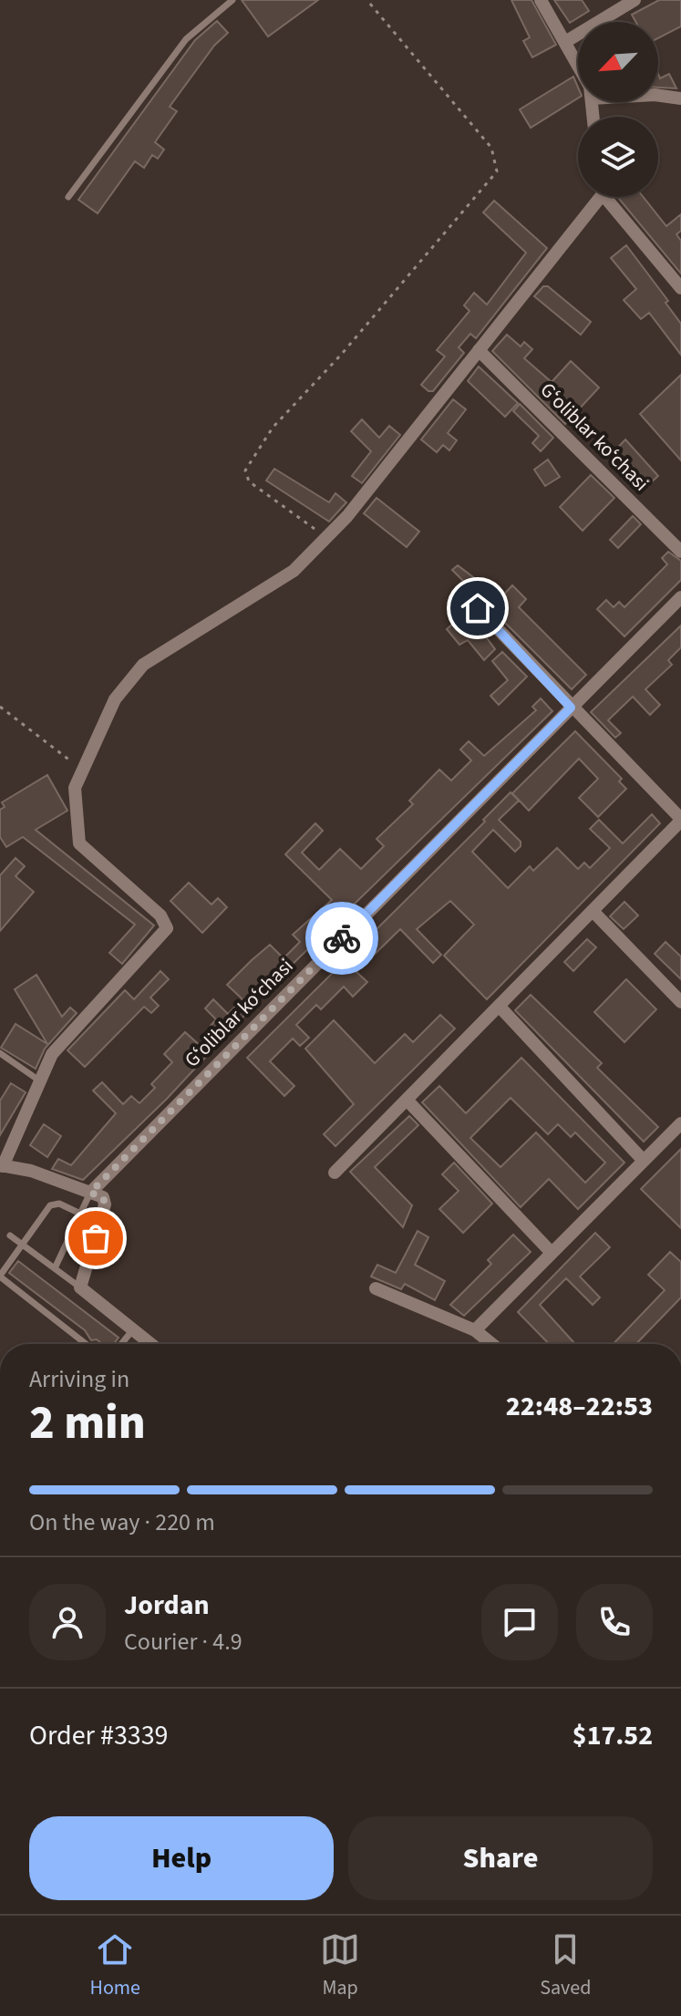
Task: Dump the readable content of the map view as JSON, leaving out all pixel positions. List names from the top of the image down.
{
  "streets": {
    "street": ["Gʻoliblar koʻchasi"]
  },
  "north": "bottom left",
  "page": {
    "heading": ["2 min", "Arriving in", "22:48–22:53"],
    "panel": [
      "Jordan",
      "Courier · 4.9",
      "Order #3339",
      "$17.52"
    ],
    "bar": "On the way · 220 m",
    "buttons": ["Help", "Share"],
    "tabs": ["Home", "Map", "Saved"]
  }
}
